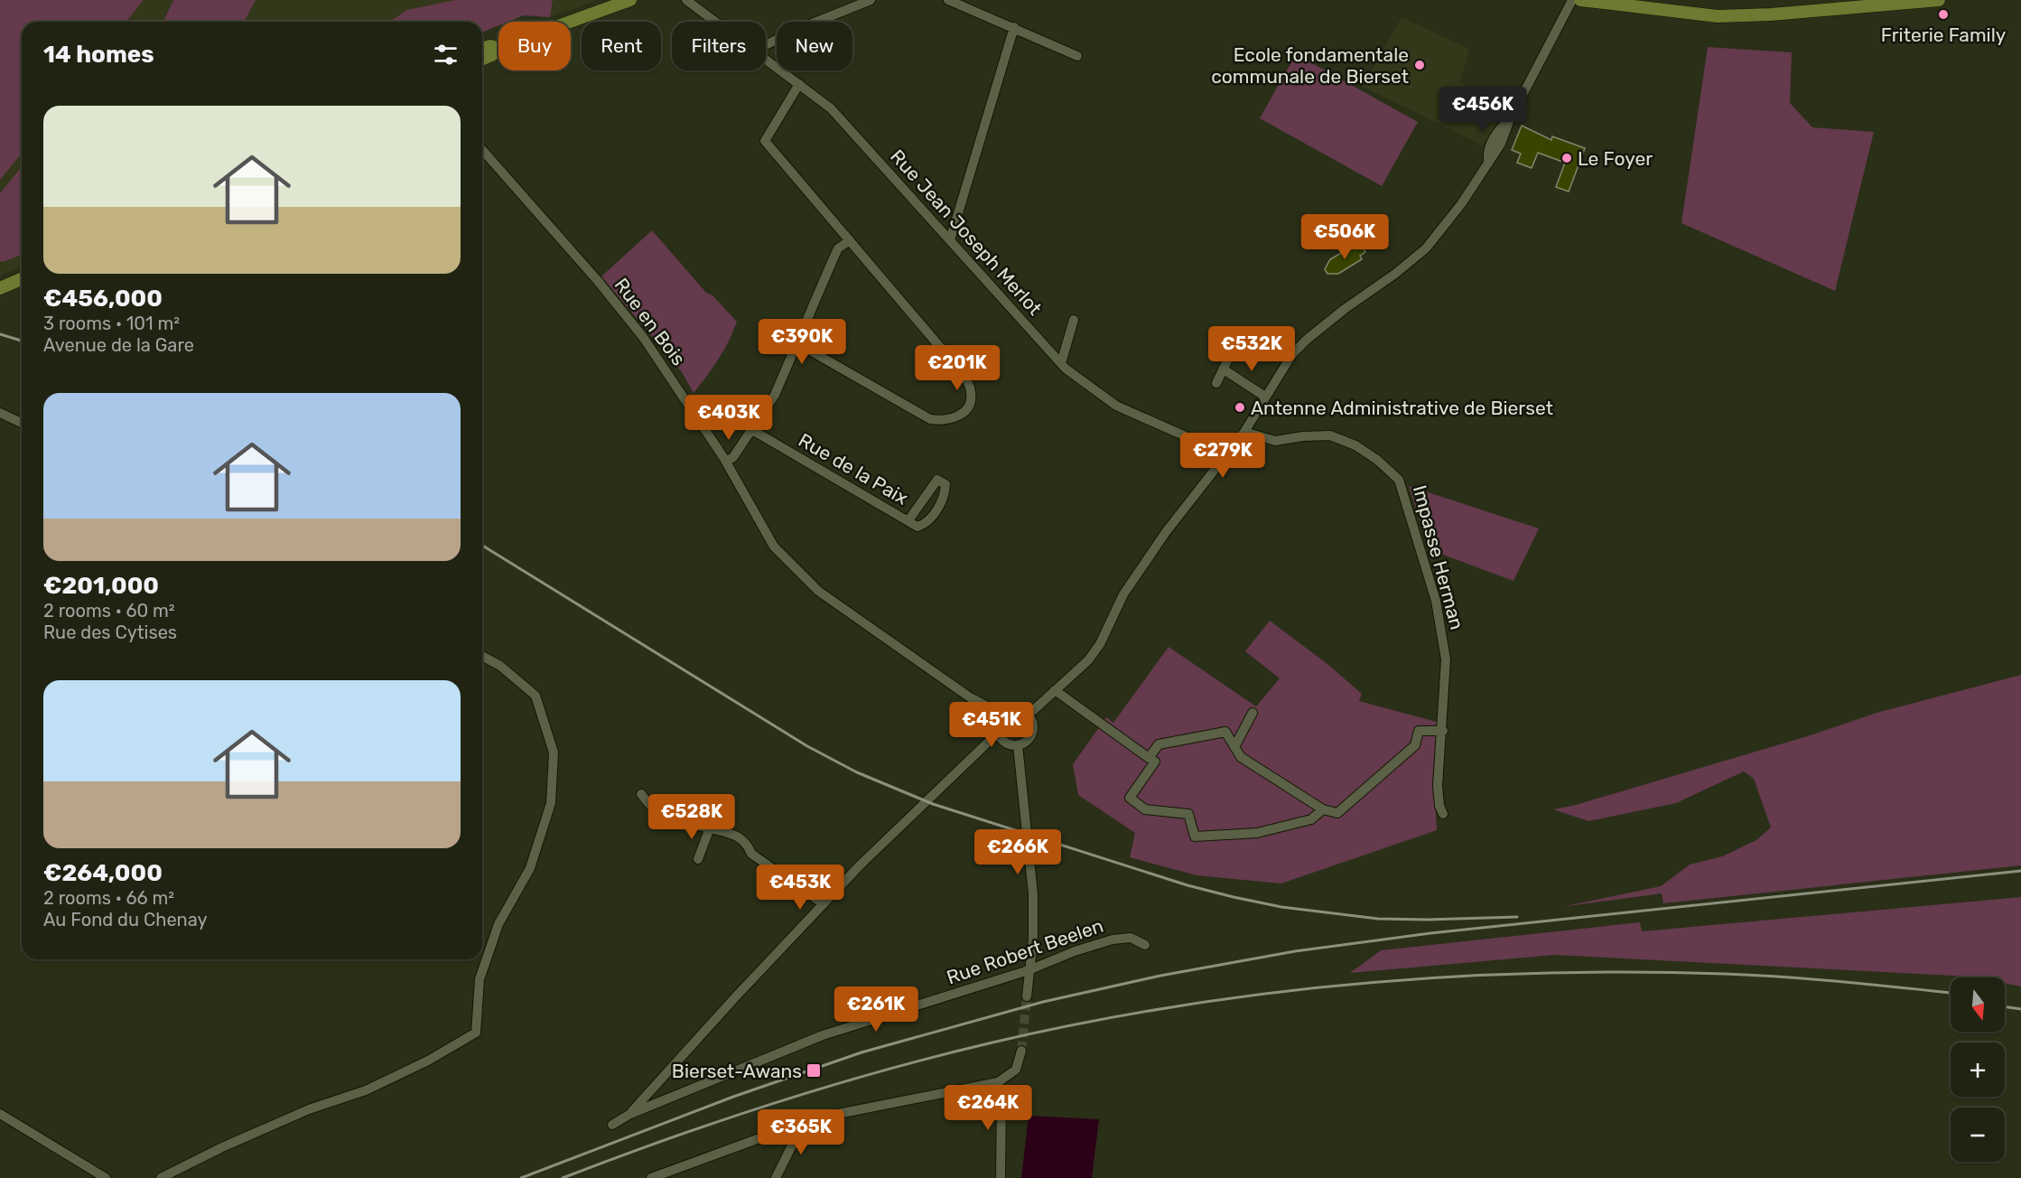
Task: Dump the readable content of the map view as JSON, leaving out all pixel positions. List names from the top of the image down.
{
  "streets": {
    "street": [
      "Rue Jean Joseph Merlot",
      "Rue en Bois",
      "Rue de la Paix",
      "Impasse Herman",
      "Rue Robert Beelen"
    ]
  },
  "places": {
    "other": [
      "Friterie Family",
      "Ecole fondamentale communale de Bierset",
      "Le Foyer",
      "Antenne Administrative de Bierset"
    ],
    "transit": ["Bierset-Awans"]
  },
  "north": "bottom",
  "page": {
    "chip": [
      "Buy",
      "Rent",
      "Filters",
      "New"
    ],
    "heading": "14 homes",
    "price": [
      "€456K",
      "€506K",
      "€390K",
      "€532K",
      "€201K",
      "€403K",
      "€279K",
      "€451K",
      "€528K",
      "€266K",
      "€453K",
      "€261K",
      "€264K",
      "€365K"
    ],
    "list": [
      {
        "name": "€456,000",
        "note": "3 rooms · 101 m² · Avenue de la Gare"
      },
      {
        "name": "€201,000",
        "note": "2 rooms · 60 m² · Rue des Cytises"
      },
      {
        "name": "€264,000",
        "note": "2 rooms · 66 m² · Au Fond du Chenay"
      }
    ],
    "map_buttons": ["+", "−"]
  }
}
